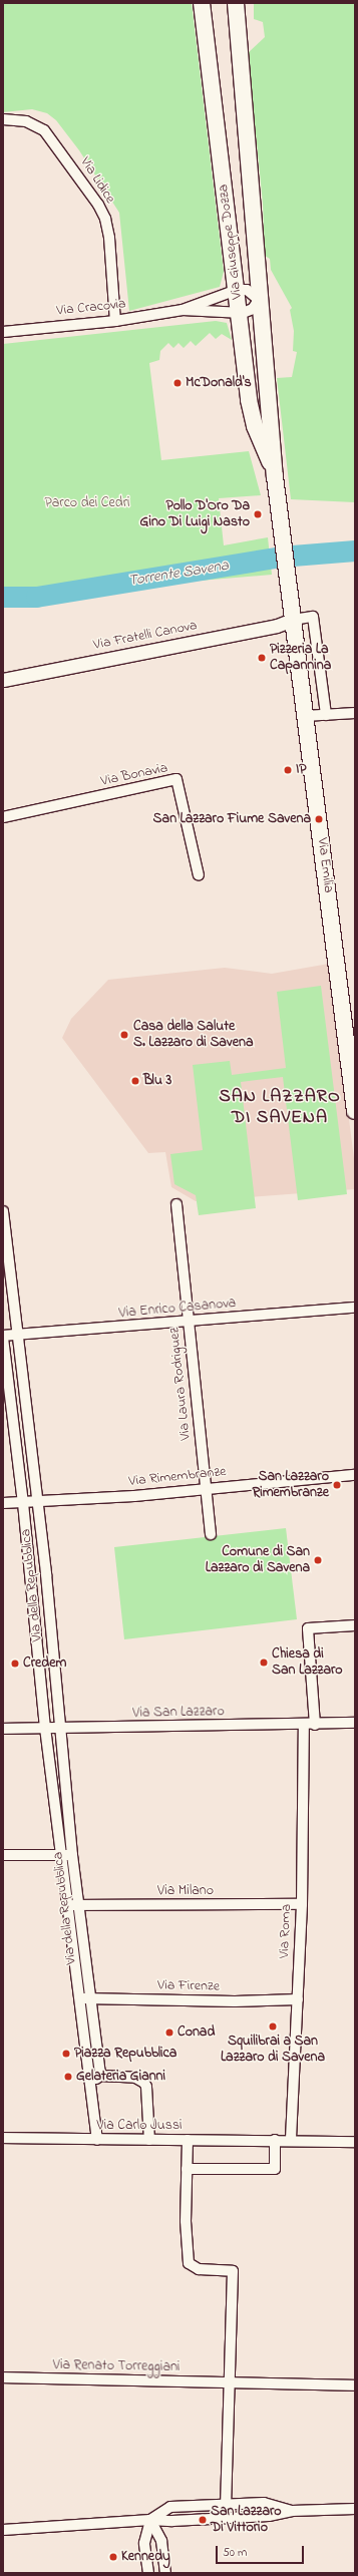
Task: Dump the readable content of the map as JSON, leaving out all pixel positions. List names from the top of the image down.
{
  "streets": {
    "main road": ["Via Giuseppe Dozza", "Via Emilia"],
    "street": [
      "Via Lidice",
      "Via Cracovia",
      "Via Fratelli Canova",
      "Via Bonavia",
      "Via Enrico Casanova",
      "Via Laura Rodriguez",
      "Via Rimembranze",
      "Via della Repubblica",
      "Via San Lazzaro",
      "Via Milano",
      "Via Roma",
      "Via Firenze",
      "Via Carlo Jussi",
      "Via Renato Torreggiani"
    ]
  },
  "crossings": [
    ["Via Lidice", "Via Cracovia"],
    ["Via Giuseppe Dozza", "Via Cracovia"],
    ["Via Giuseppe Dozza", "Via Emilia"],
    ["Via Fratelli Canova", "Via Emilia"],
    ["Via Enrico Casanova", "Via Laura Rodriguez"],
    ["Via Enrico Casanova", "Via della Repubblica"],
    ["Via Laura Rodriguez", "Via Rimembranze"],
    ["Via Rimembranze", "Via della Repubblica"],
    ["Via della Repubblica", "Via San Lazzaro"],
    ["Via della Repubblica", "Via Milano"],
    ["Via della Repubblica", "Via Firenze"],
    ["Via della Repubblica", "Via Carlo Jussi"],
    ["Via San Lazzaro", "Via Roma"],
    ["Via Milano", "Via Roma"],
    ["Via Roma", "Via Firenze"],
    ["Via Roma", "Via Carlo Jussi"]
  ],
  "districts": ["SAN LAZZARO DI SAVENA"],
  "water": ["Torrente Savena"],
  "parks": ["Parco dei Cedri"],
  "places": [
    "McDonald's",
    "Pollo D'Oro Da Gino Di Luigi Nasto",
    "Pizzeria La Capannina",
    "IP",
    "San Lazzaro Fiume Savena",
    "Casa della Salute S. Lazzaro di Savena",
    "Blu 3",
    "San Lazzaro Rimembranze",
    "Comune di San Lazzaro di Savena",
    "Chiesa di San Lazzaro",
    "Credem",
    "Squilibrai a San Lazzaro di Savena",
    "Conad",
    "Piazza Repubblica",
    "Gelateria Gianni",
    "San Lazzaro Di Vittorio",
    "Kennedy"
  ],
  "scale_bar": "50 m"
}
